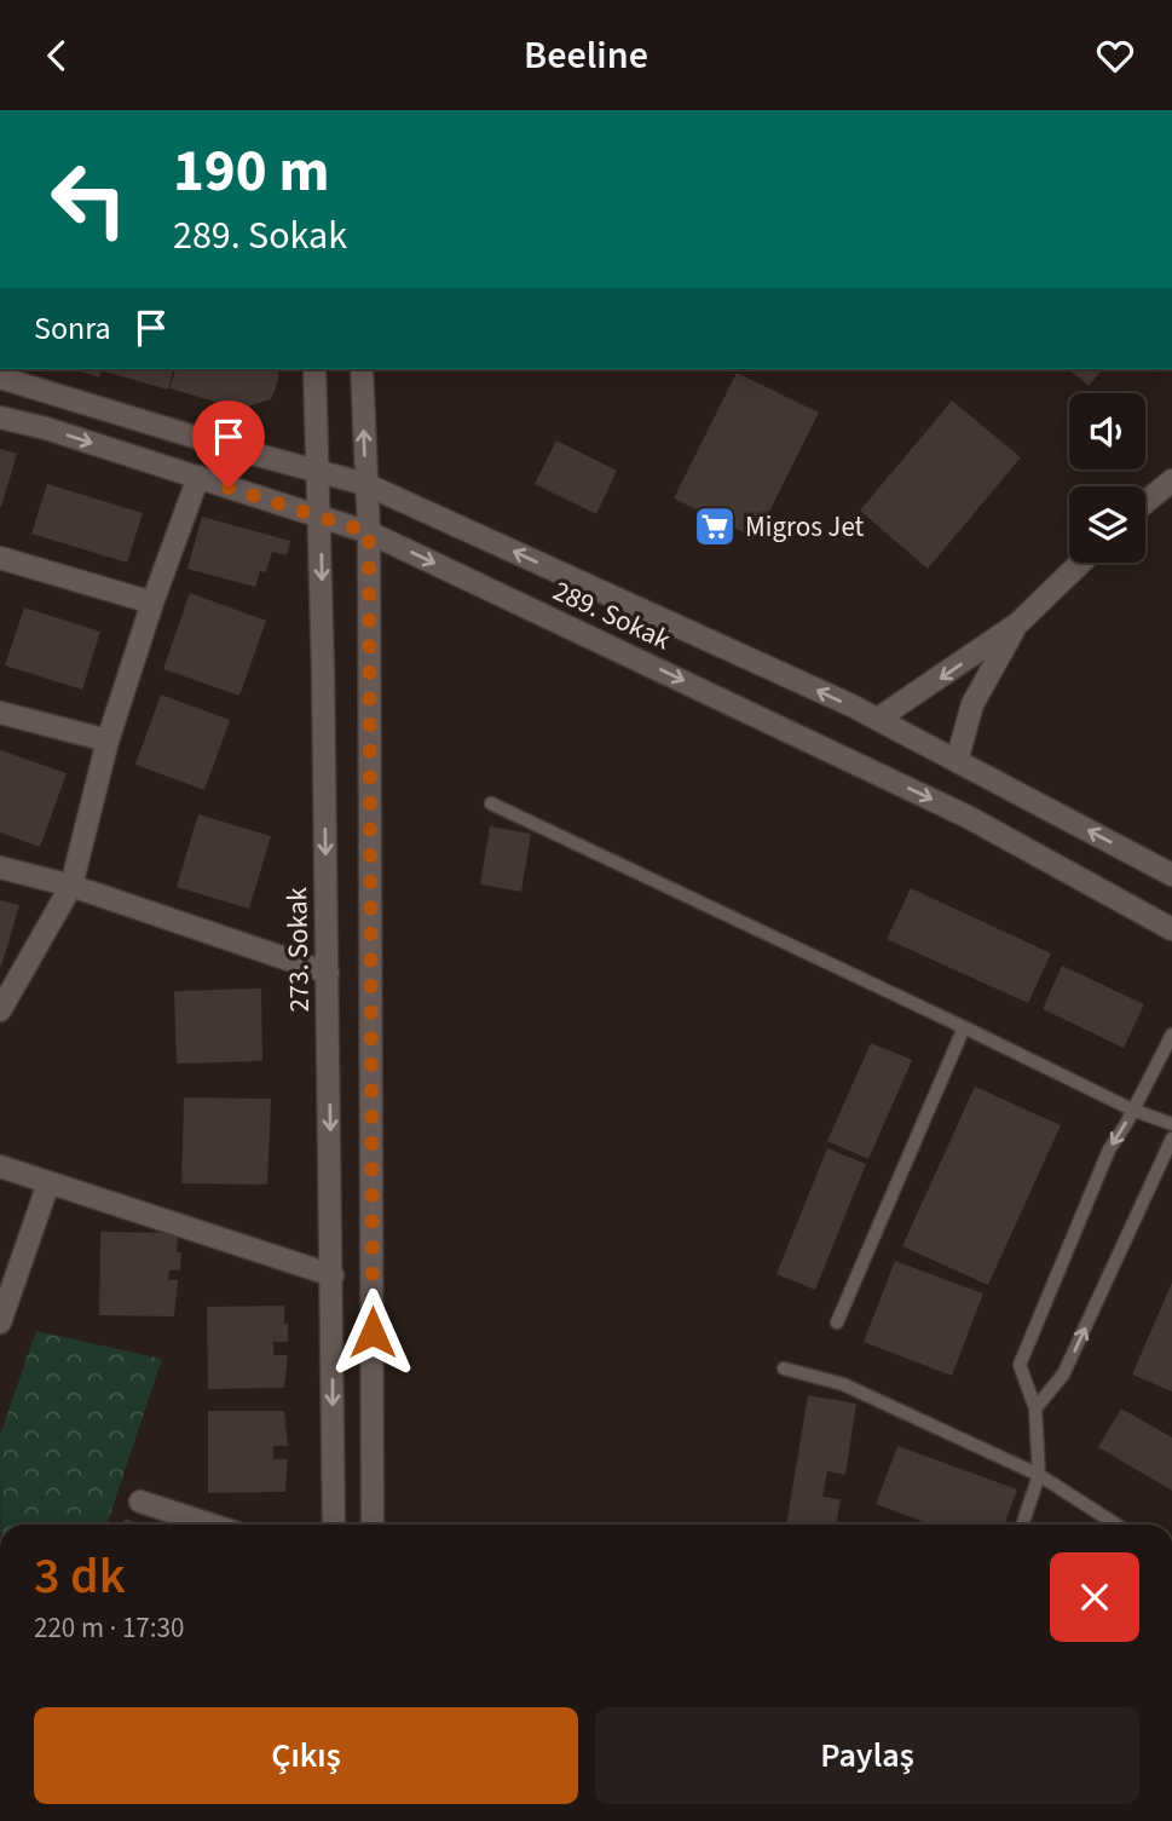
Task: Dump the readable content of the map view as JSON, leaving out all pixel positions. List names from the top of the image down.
{
  "streets": {
    "street": ["289. Sokak", "273. Sokak"]
  },
  "crossings": [
    ["289. Sokak", "273. Sokak"]
  ],
  "places": {
    "supermarket": ["Migros Jet"]
  },
  "page": {
    "header": "Beeline",
    "turn": ["190 m", "289. Sokak"],
    "then": "Sonra",
    "heading": ["3 dk", "220 m · 17:30"],
    "buttons": ["Çıkış", "Paylaş"]
  }
}
